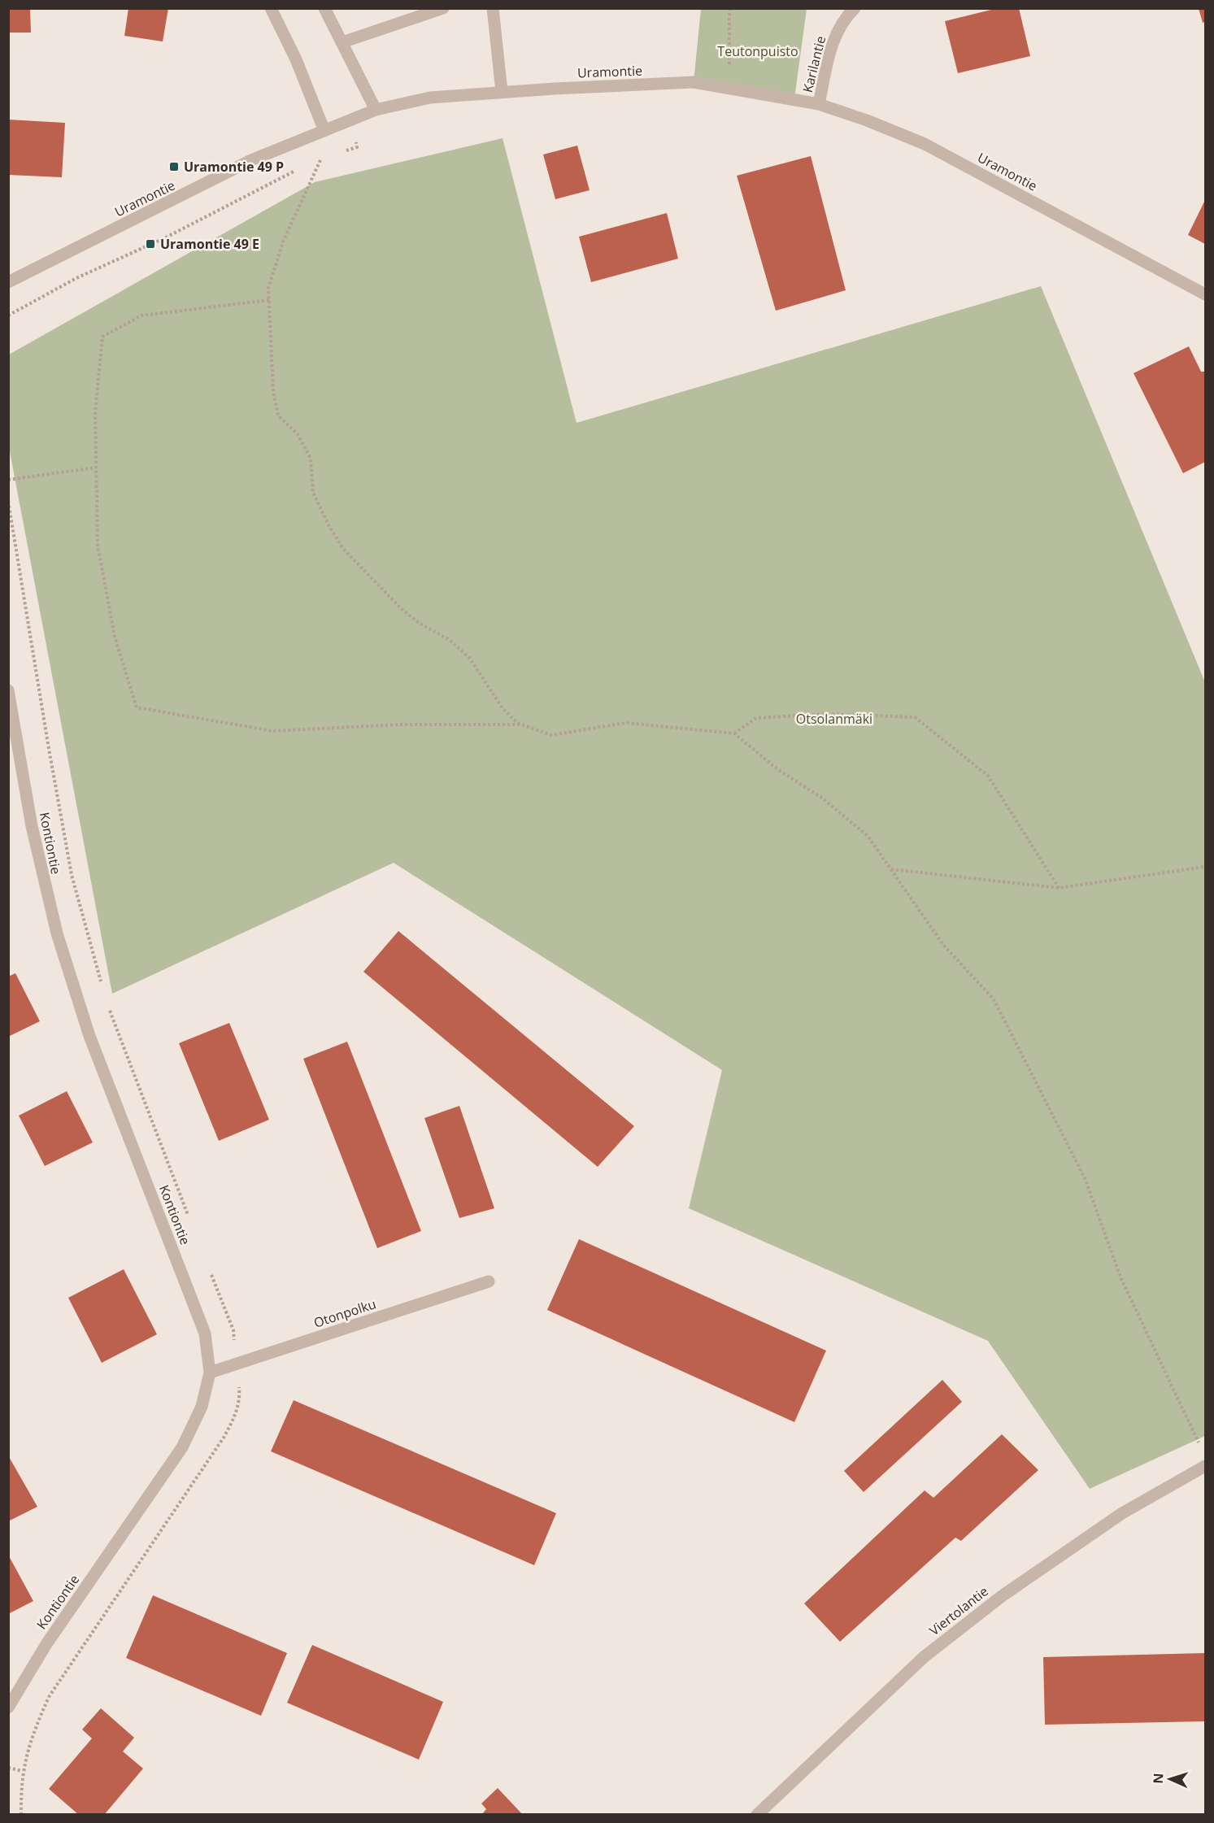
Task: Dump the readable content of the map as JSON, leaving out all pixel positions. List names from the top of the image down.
{
  "streets": {
    "street": [
      "Karilantie",
      "Uramontie",
      "Kontiontie",
      "Otonpolku",
      "Viertolantie"
    ]
  },
  "crossings": [
    ["Karilantie", "Uramontie"],
    ["Kontiontie", "Otonpolku"]
  ],
  "parks": ["Teutonpuisto", "Otsolanmäki"],
  "places": {
    "transit": ["Uramontie 49 P", "Uramontie 49 E"]
  },
  "north": "left"
}
